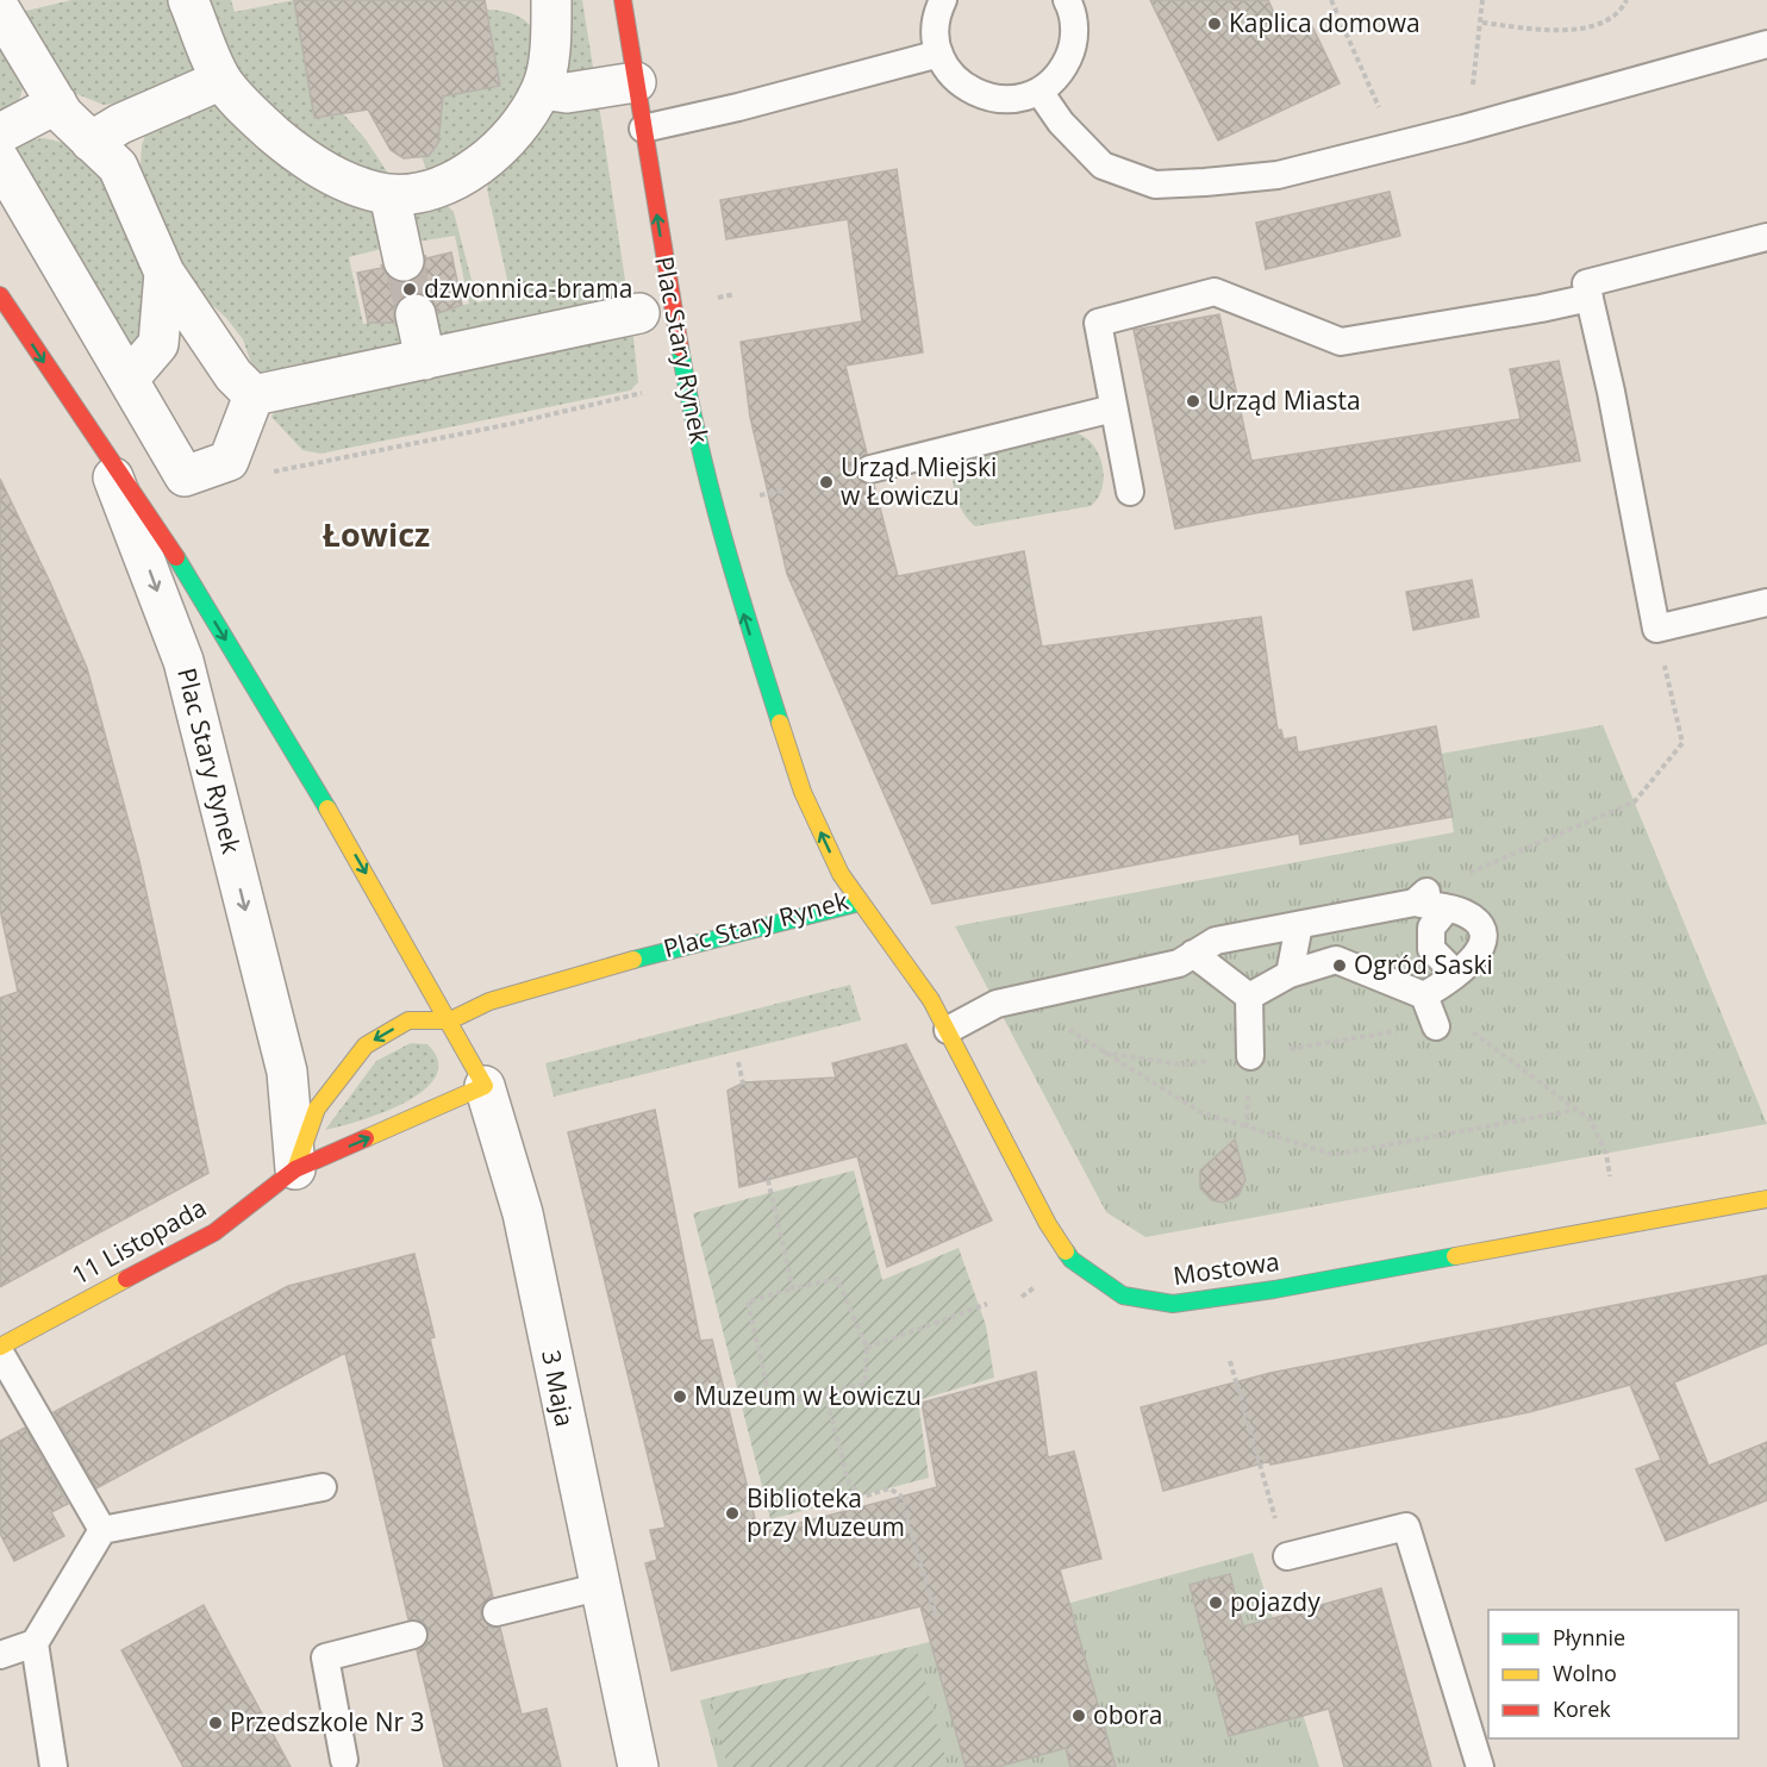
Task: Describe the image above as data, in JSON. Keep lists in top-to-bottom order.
{
  "streets": {
    "street": [
      "Plac Stary Rynek",
      "11 Listopada",
      "Mostowa",
      "3 Maja"
    ]
  },
  "crossings": [
    ["Plac Stary Rynek", "11 Listopada"],
    ["Plac Stary Rynek", "Mostowa"],
    ["Plac Stary Rynek", "3 Maja"],
    ["11 Listopada", "3 Maja"]
  ],
  "one_way": ["11 Listopada"],
  "districts": ["Łowicz"],
  "places": [
    "Kaplica domowa",
    "dzwonnica-brama",
    "Urząd Miasta",
    "Urząd Miejski w Łowiczu",
    "Ogród Saski",
    "Muzeum w Łowiczu",
    "Biblioteka przy Muzeum",
    "pojazdy",
    "obora",
    "Przedszkole Nr 3"
  ],
  "legend": ["Płynnie", "Wolno", "Korek"]
}
